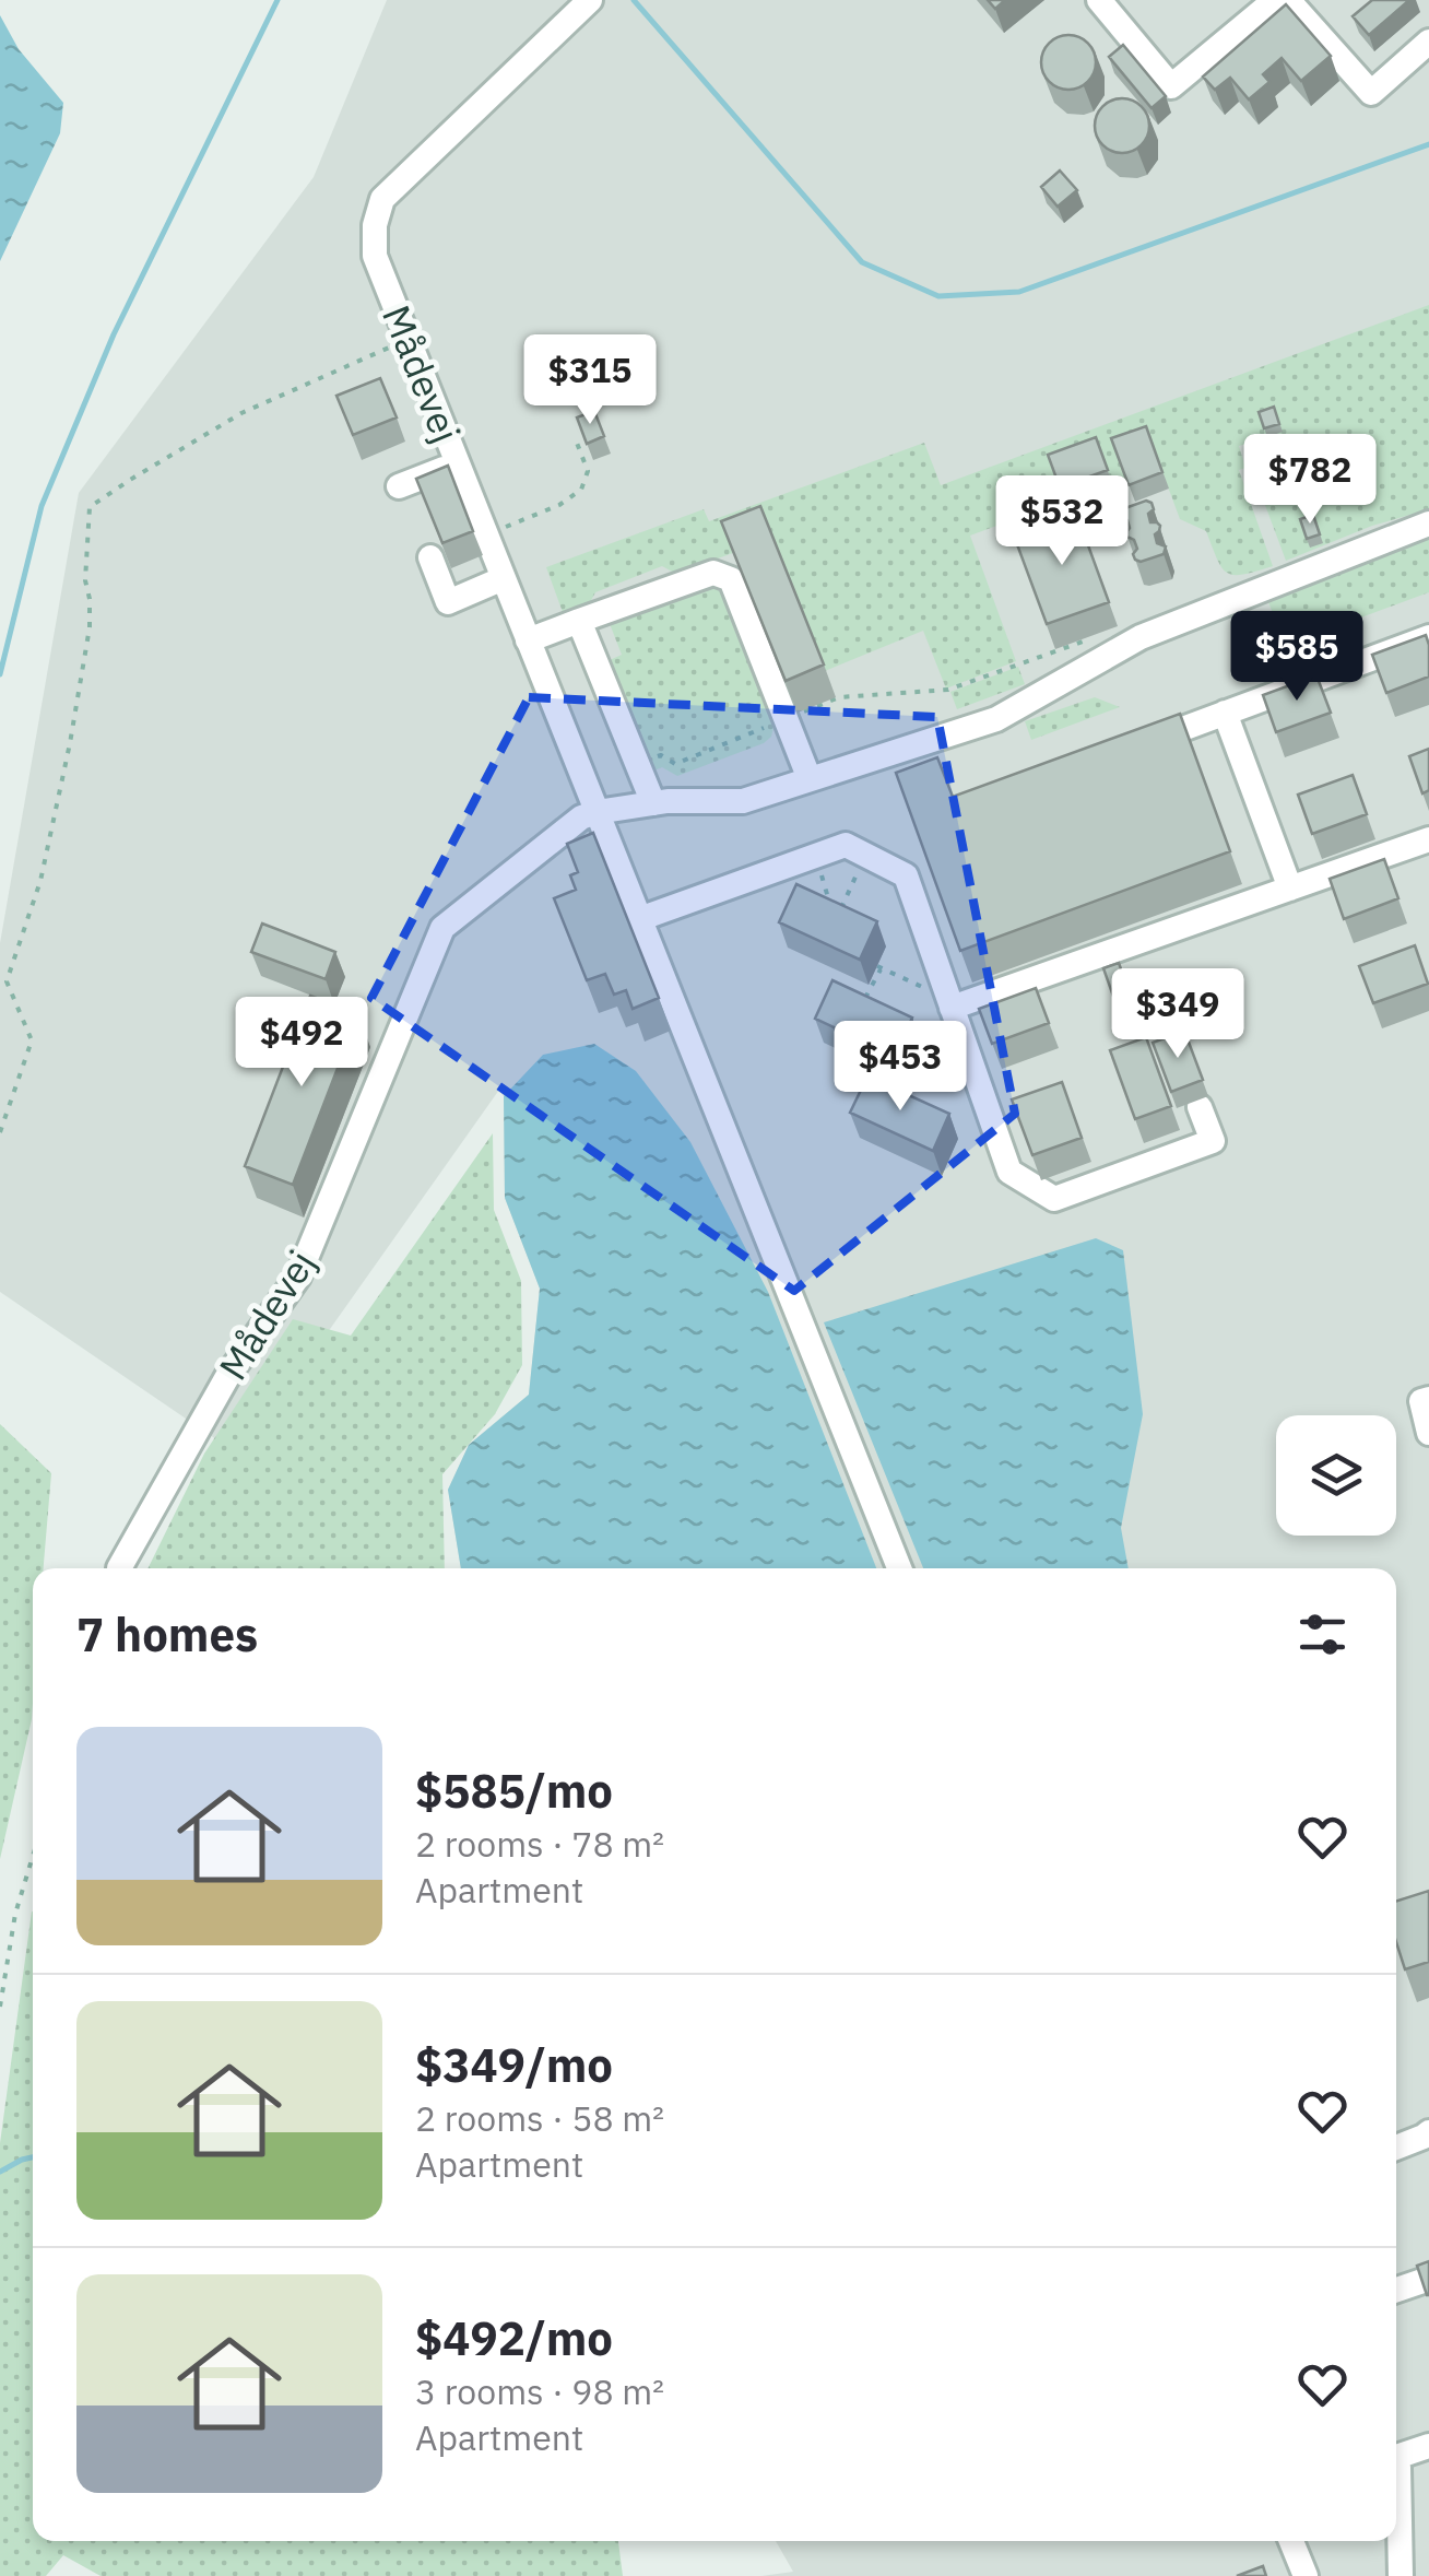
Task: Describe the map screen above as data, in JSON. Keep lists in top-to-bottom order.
{
  "streets": {
    "street": ["Mådevej"]
  },
  "page": {
    "price": [
      "$315",
      "$782",
      "$532",
      "$585",
      "$349",
      "$492",
      "$453"
    ],
    "heading": "7 homes",
    "list": [
      {
        "name": "$585/mo",
        "note": "2 rooms · 78 m² · Apartment"
      },
      {
        "name": "$349/mo",
        "note": "2 rooms · 58 m² · Apartment"
      },
      {
        "name": "$492/mo",
        "note": "3 rooms · 98 m² · Apartment"
      }
    ]
  }
}
